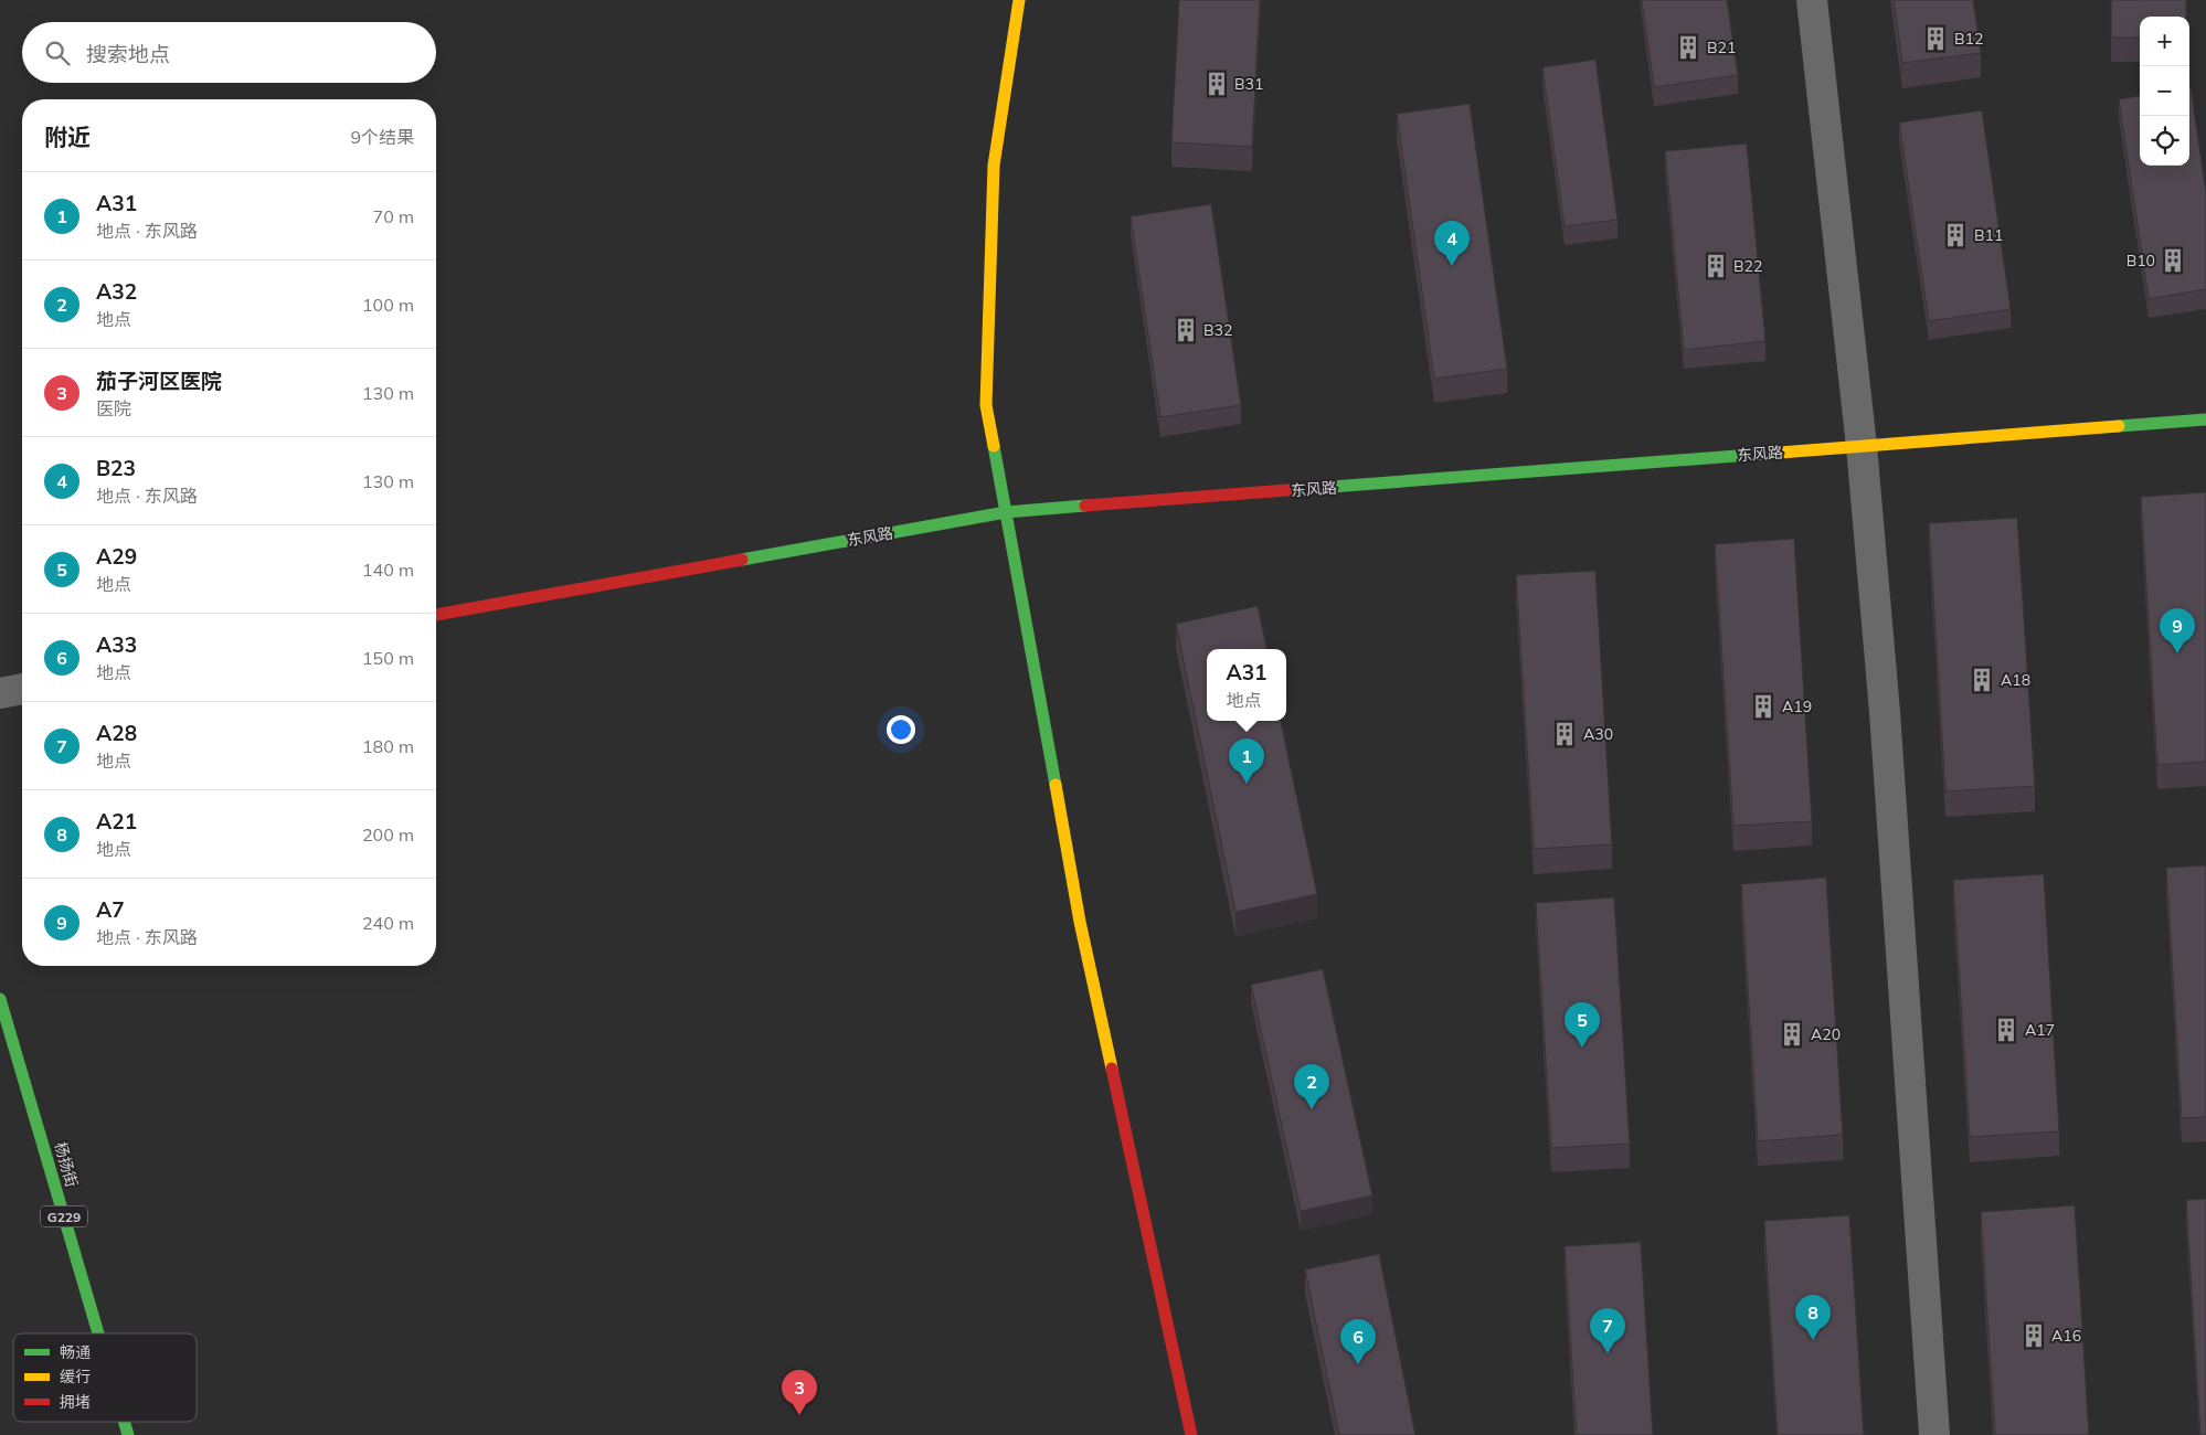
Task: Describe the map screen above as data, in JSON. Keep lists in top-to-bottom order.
{
  "streets": {
    "main road": ["东风路", "杨扬街", "G229"]
  },
  "places": {
    "building": [
      "B12",
      "B21",
      "B31",
      "B11",
      "B10",
      "B22",
      "B32",
      "A18",
      "A19",
      "A30",
      "A17",
      "A20",
      "A16"
    ]
  },
  "legend": ["畅通", "缓行", "拥堵"],
  "page": {
    "map_buttons": ["+", "−"],
    "search": "搜索地点",
    "heading": ["附近", "9个结果"],
    "list": [
      {
        "mark": "1",
        "name": "A31",
        "note": "地点 · 东风路",
        "value": "70 m"
      },
      {
        "mark": "2",
        "name": "A32",
        "note": "地点",
        "value": "100 m"
      },
      {
        "mark": "3",
        "name": "茄子河区医院",
        "note": "医院",
        "value": "130 m"
      },
      {
        "mark": "4",
        "name": "B23",
        "note": "地点 · 东风路",
        "value": "130 m"
      },
      {
        "mark": "5",
        "name": "A29",
        "note": "地点",
        "value": "140 m"
      },
      {
        "mark": "6",
        "name": "A33",
        "note": "地点",
        "value": "150 m"
      },
      {
        "mark": "7",
        "name": "A28",
        "note": "地点",
        "value": "180 m"
      },
      {
        "mark": "8",
        "name": "A21",
        "note": "地点",
        "value": "200 m"
      },
      {
        "mark": "9",
        "name": "A7",
        "note": "地点 · 东风路",
        "value": "240 m"
      }
    ],
    "pins": [
      "4",
      "9",
      "1",
      "5",
      "2",
      "8",
      "7",
      "6",
      "3"
    ],
    "popup": ["A31", "地点"]
  }
}
